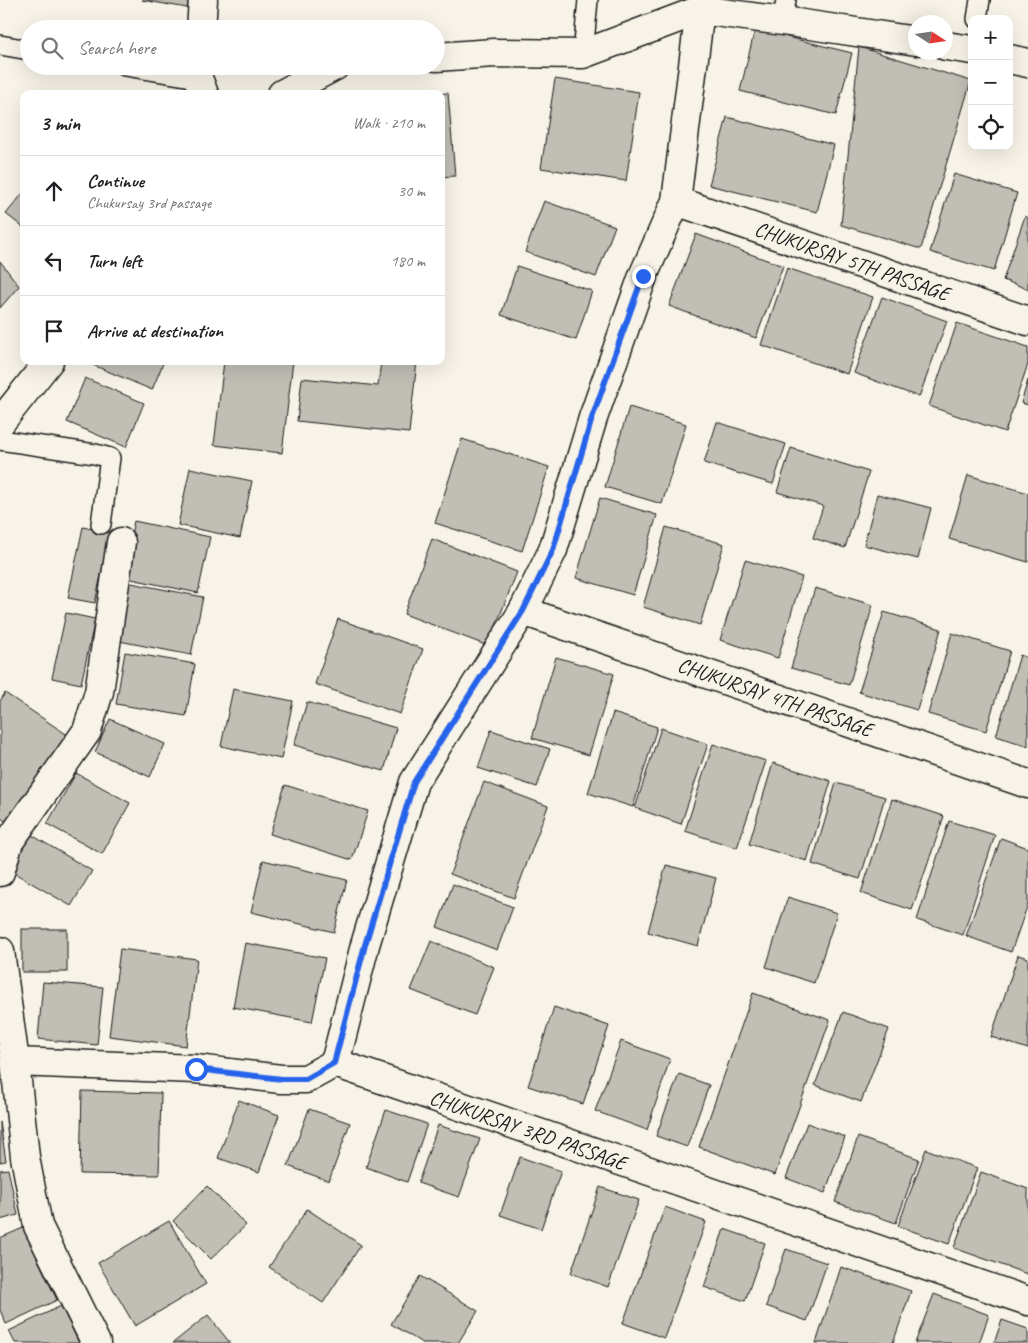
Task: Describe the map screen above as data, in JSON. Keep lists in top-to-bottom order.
{
  "streets": {
    "street": ["CHUKURSAY 5TH PASSAGE", "CHUKURSAY 4TH PASSAGE", "CHUKURSAY 3RD PASSAGE"]
  },
  "north": "right",
  "page": {
    "map_buttons": ["+", "−"],
    "search": "Search here",
    "heading": ["3 min", "Walk · 210 m"],
    "list": [
      ["Continue", "Chukursay 3rd passage", "30 m"],
      ["Turn left", "180 m"],
      "Arrive at destination"
    ]
  }
}
